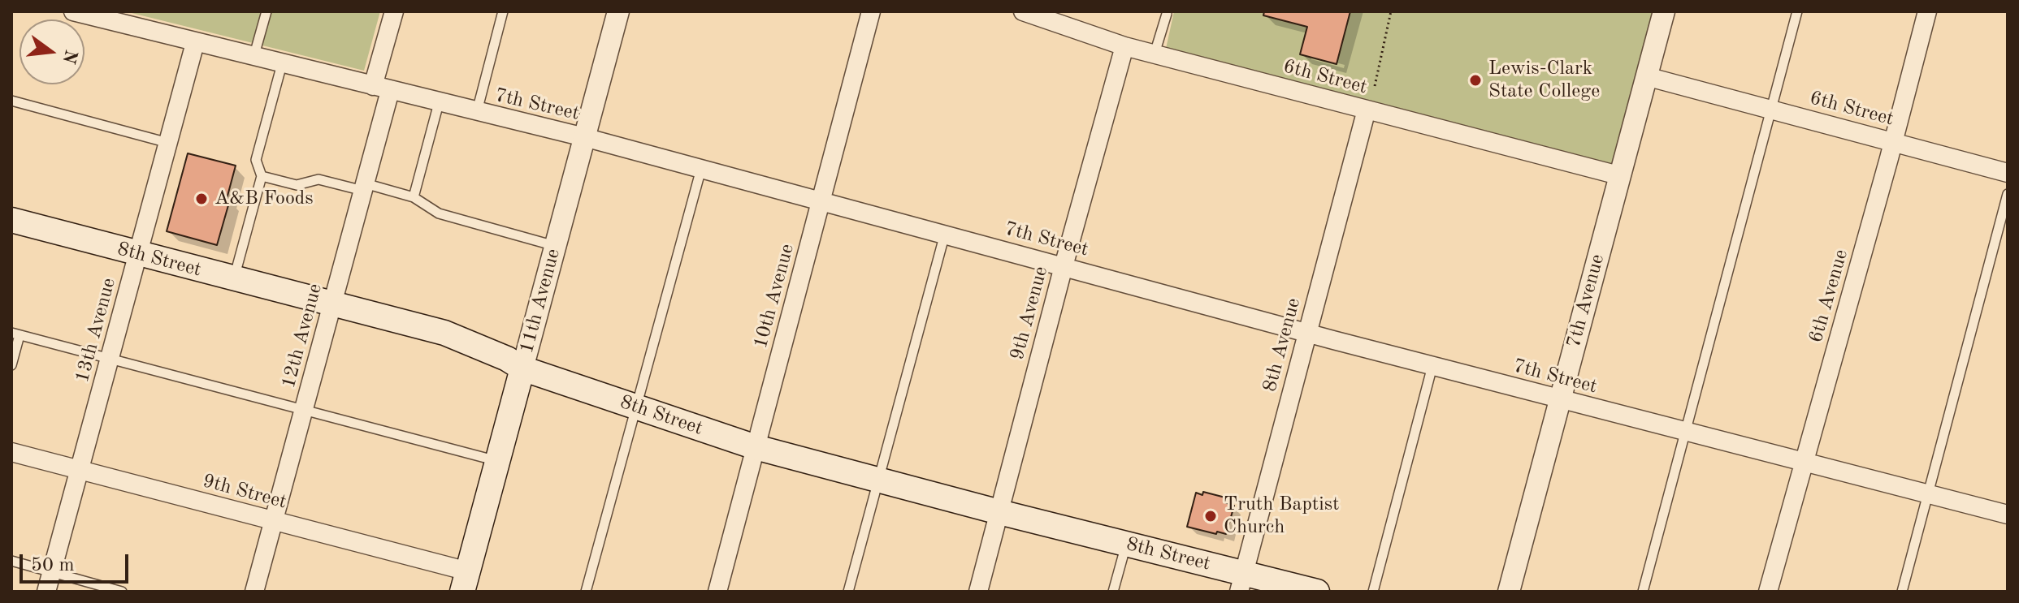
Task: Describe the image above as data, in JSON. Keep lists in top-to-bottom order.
{
  "streets": {
    "main road": ["8th Street", "11th Avenue"],
    "street": [
      "6th Street",
      "7th Street",
      "10th Avenue",
      "6th Avenue",
      "7th Avenue",
      "9th Avenue",
      "13th Avenue",
      "12th Avenue",
      "8th Avenue",
      "9th Street"
    ]
  },
  "crossings": [
    ["6th Street", "6th Avenue"],
    ["6th Street", "7th Avenue"],
    ["6th Street", "9th Avenue"],
    ["6th Street", "8th Avenue"],
    ["7th Street", "10th Avenue"],
    ["7th Street", "6th Avenue"],
    ["7th Street", "11th Avenue"],
    ["7th Street", "7th Avenue"],
    ["7th Street", "9th Avenue"],
    ["7th Street", "13th Avenue"],
    ["7th Street", "12th Avenue"],
    ["7th Street", "8th Avenue"],
    ["8th Street", "10th Avenue"],
    ["8th Street", "11th Avenue"],
    ["8th Street", "9th Avenue"],
    ["8th Street", "13th Avenue"],
    ["8th Street", "12th Avenue"],
    ["8th Street", "8th Avenue"],
    ["11th Avenue", "9th Street"],
    ["13th Avenue", "9th Street"],
    ["12th Avenue", "9th Street"]
  ],
  "places": ["Lewis-Clark State College", "A&B Foods", "Truth Baptist Church"],
  "scale_bar": "50 m",
  "north": "right"
}
